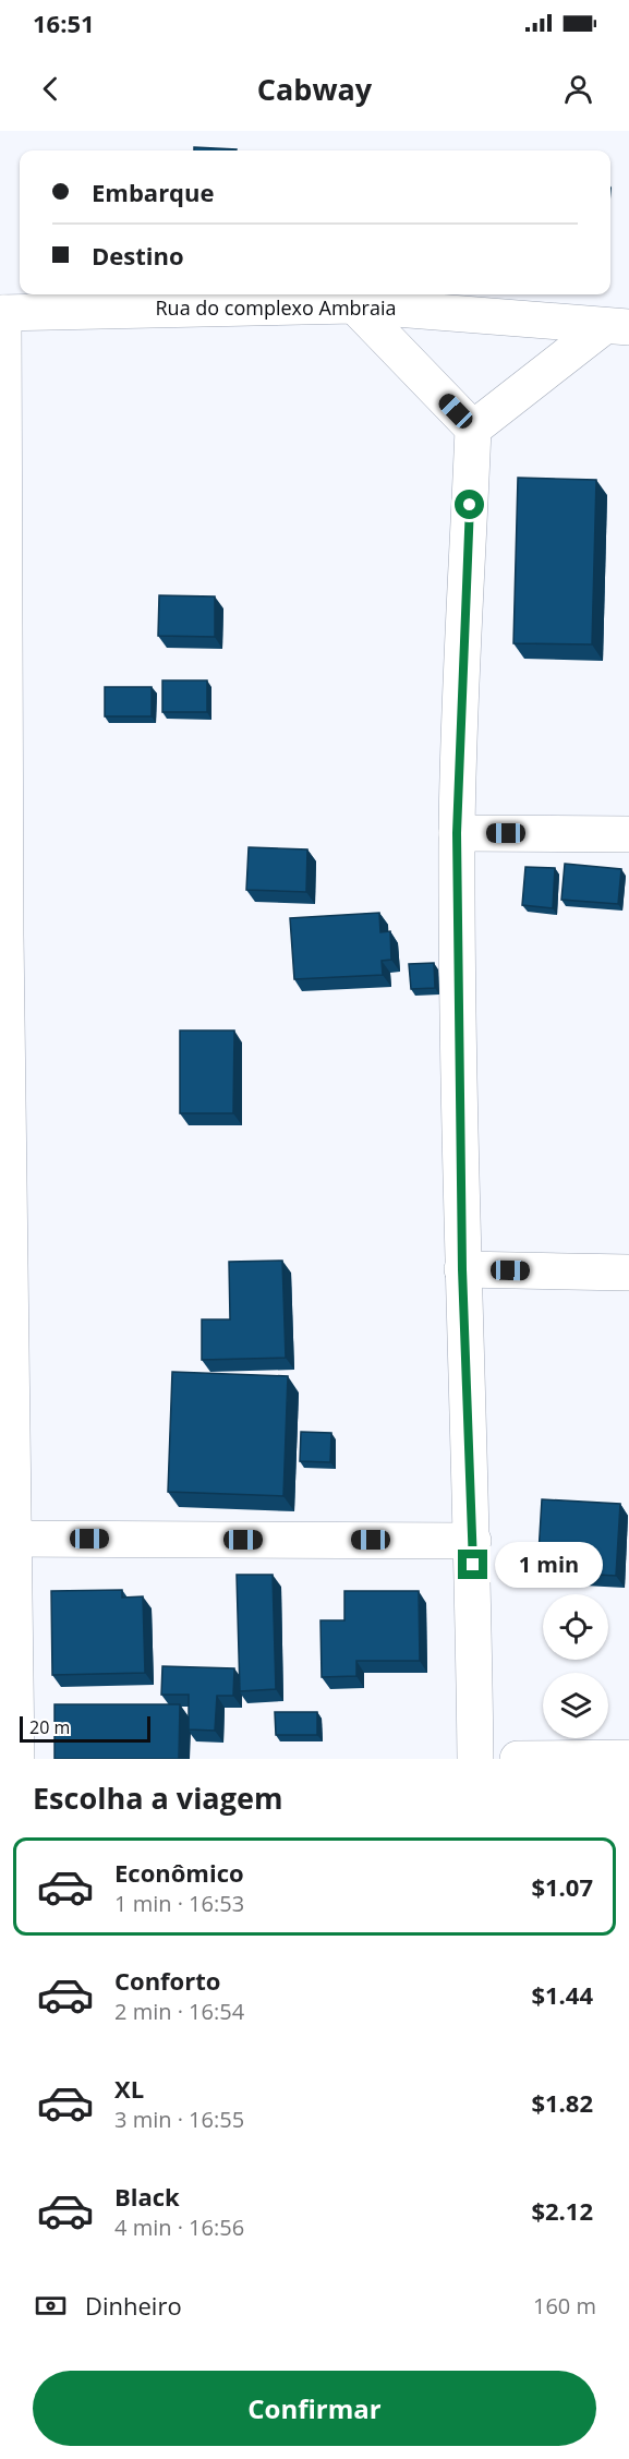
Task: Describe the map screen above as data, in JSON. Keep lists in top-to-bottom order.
{
  "streets": {
    "street": ["Rua do complexo Ambraia"]
  },
  "scale_bar": "20 m",
  "page": {
    "status": "16:51",
    "header": "Cabway",
    "banner": ["Embarque", "Destino"],
    "bubble": "1 min",
    "scale": "20 m",
    "heading": "Escolha a viagem",
    "list": [
      {
        "name": "Econômico",
        "note": "1 min · 16:53",
        "value": "$1.07"
      },
      {
        "name": "Conforto",
        "note": "2 min · 16:54",
        "value": "$1.44"
      },
      {
        "name": "XL",
        "note": "3 min · 16:55",
        "value": "$1.82"
      },
      {
        "name": "Black",
        "note": "4 min · 16:56",
        "value": "$2.12"
      }
    ],
    "pay": ["Dinheiro", "160 m"],
    "buttons": "Confirmar"
  }
}
